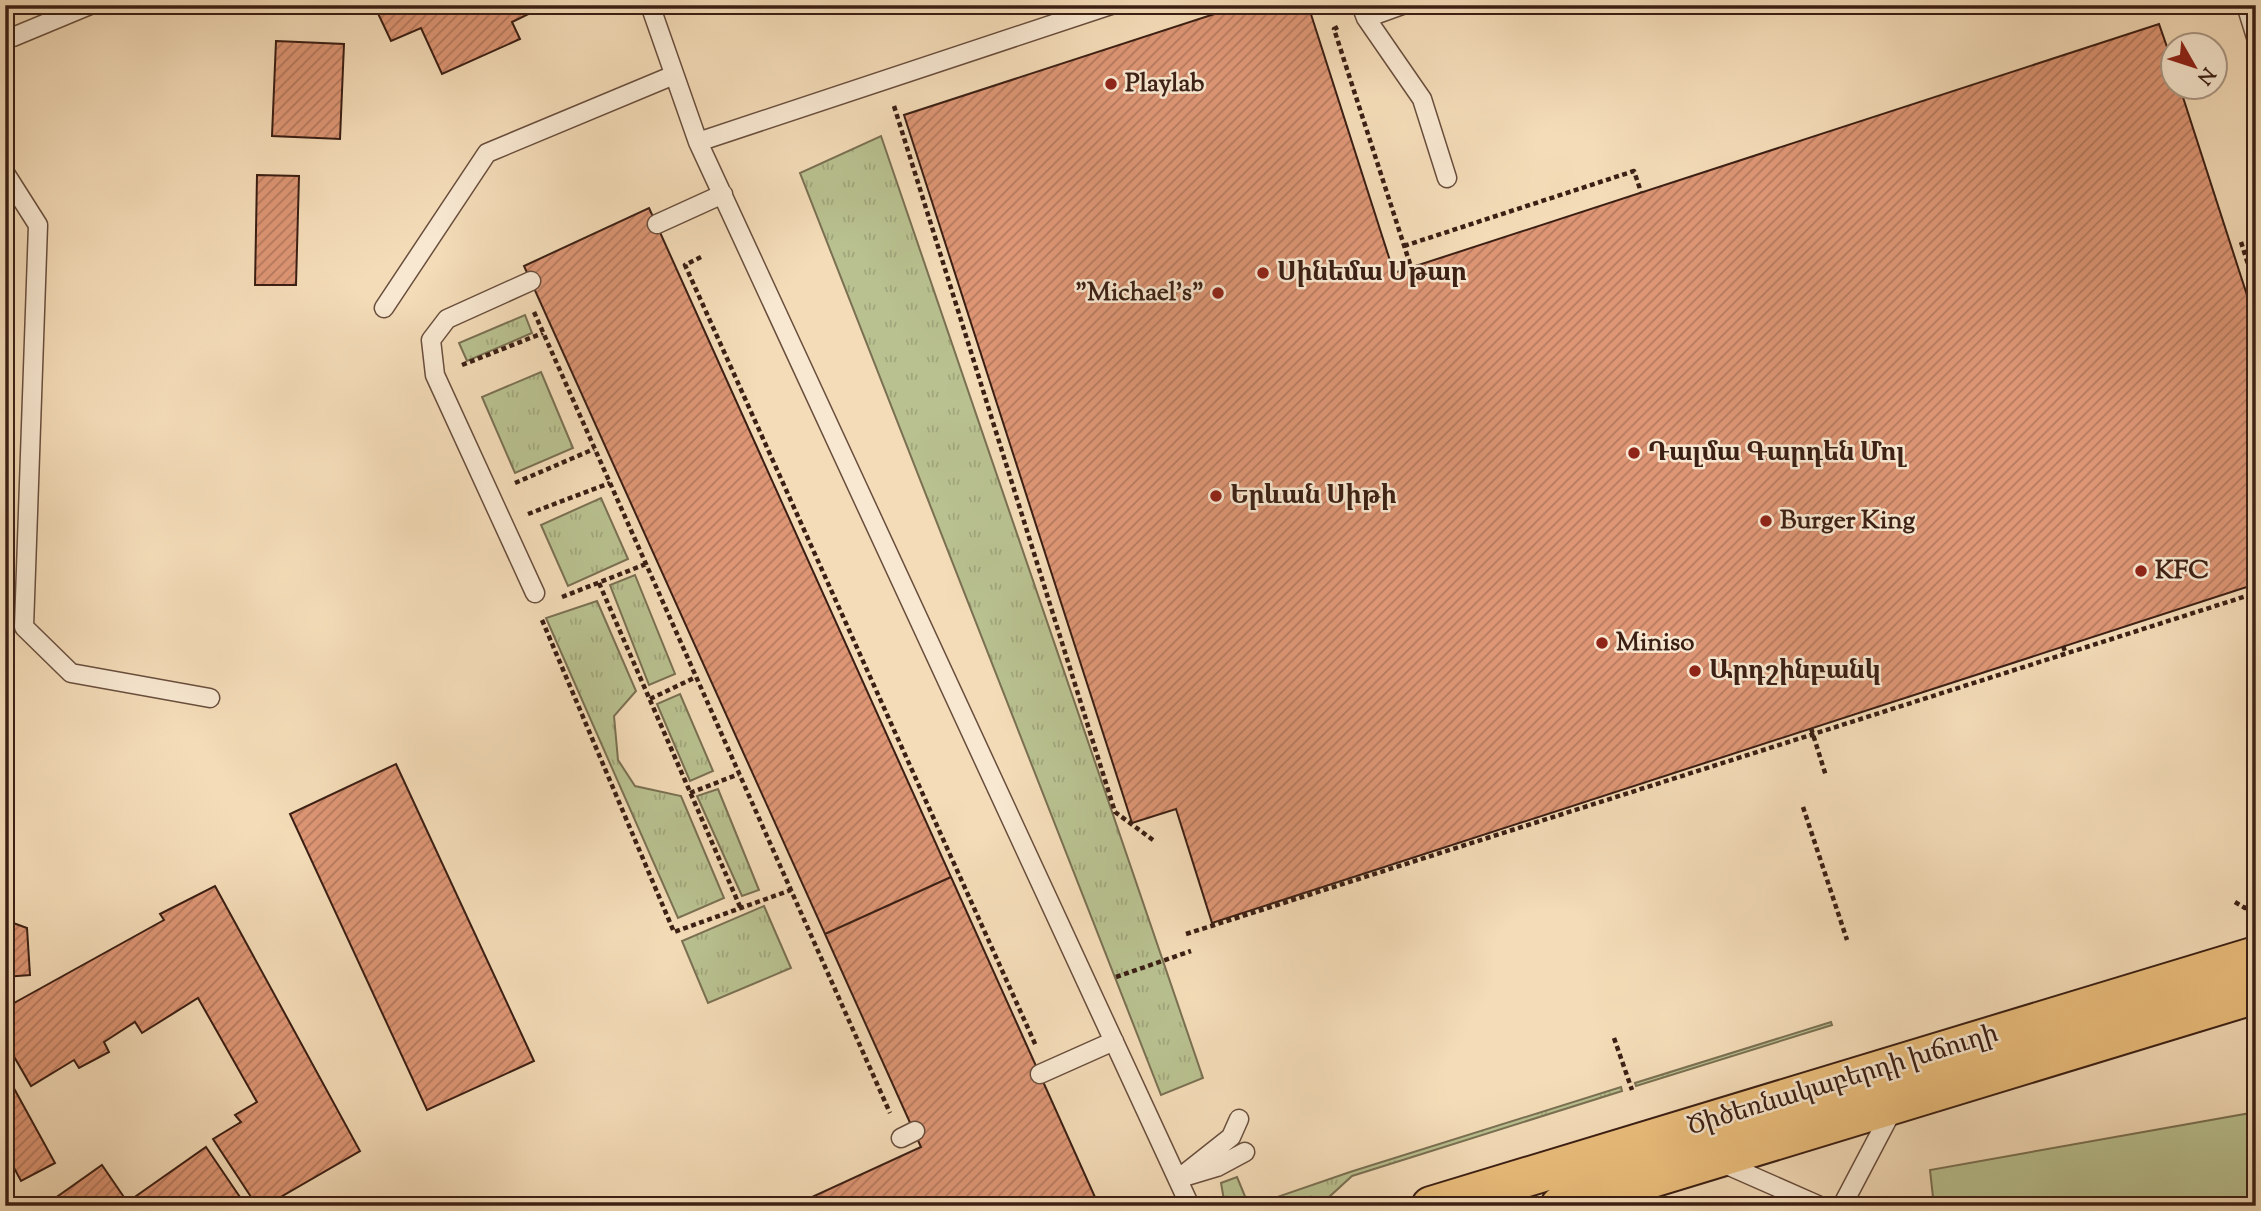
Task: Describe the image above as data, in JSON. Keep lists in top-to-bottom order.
{
  "streets": {
    "main road": ["Ծիծեռնակաբերդի խճուղի"]
  },
  "places": [
    "Playlab",
    "Սինեմա Սթար",
    "\"Michael's\"",
    "Դալմա Գարդեն Մոլ",
    "Երևան Սիթի",
    "Burger King",
    "KFC",
    "Miniso",
    "Արդշինբանկ"
  ],
  "north": "bottom right"
}
